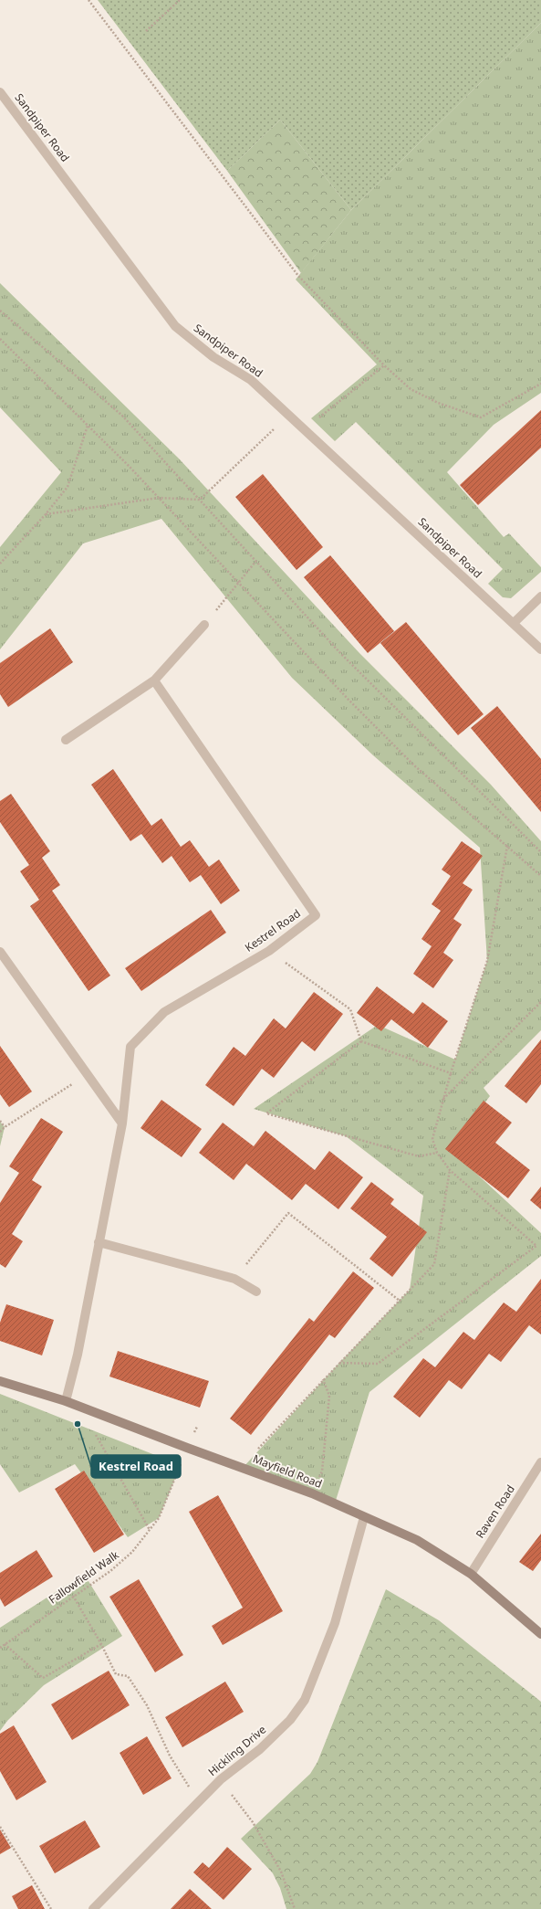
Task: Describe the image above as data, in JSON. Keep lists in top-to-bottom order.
{
  "streets": {
    "street": [
      "Sandpiper Road",
      "Kestrel Road",
      "Mayfield Road",
      "Raven Road",
      "Hickling Drive"
    ],
    "path": ["Fallowfield Walk"]
  },
  "crossings": [
    ["Kestrel Road", "Mayfield Road"],
    ["Mayfield Road", "Raven Road"],
    ["Mayfield Road", "Fallowfield Walk"],
    ["Mayfield Road", "Hickling Drive"]
  ],
  "places": ["Kestrel Road"]
}
